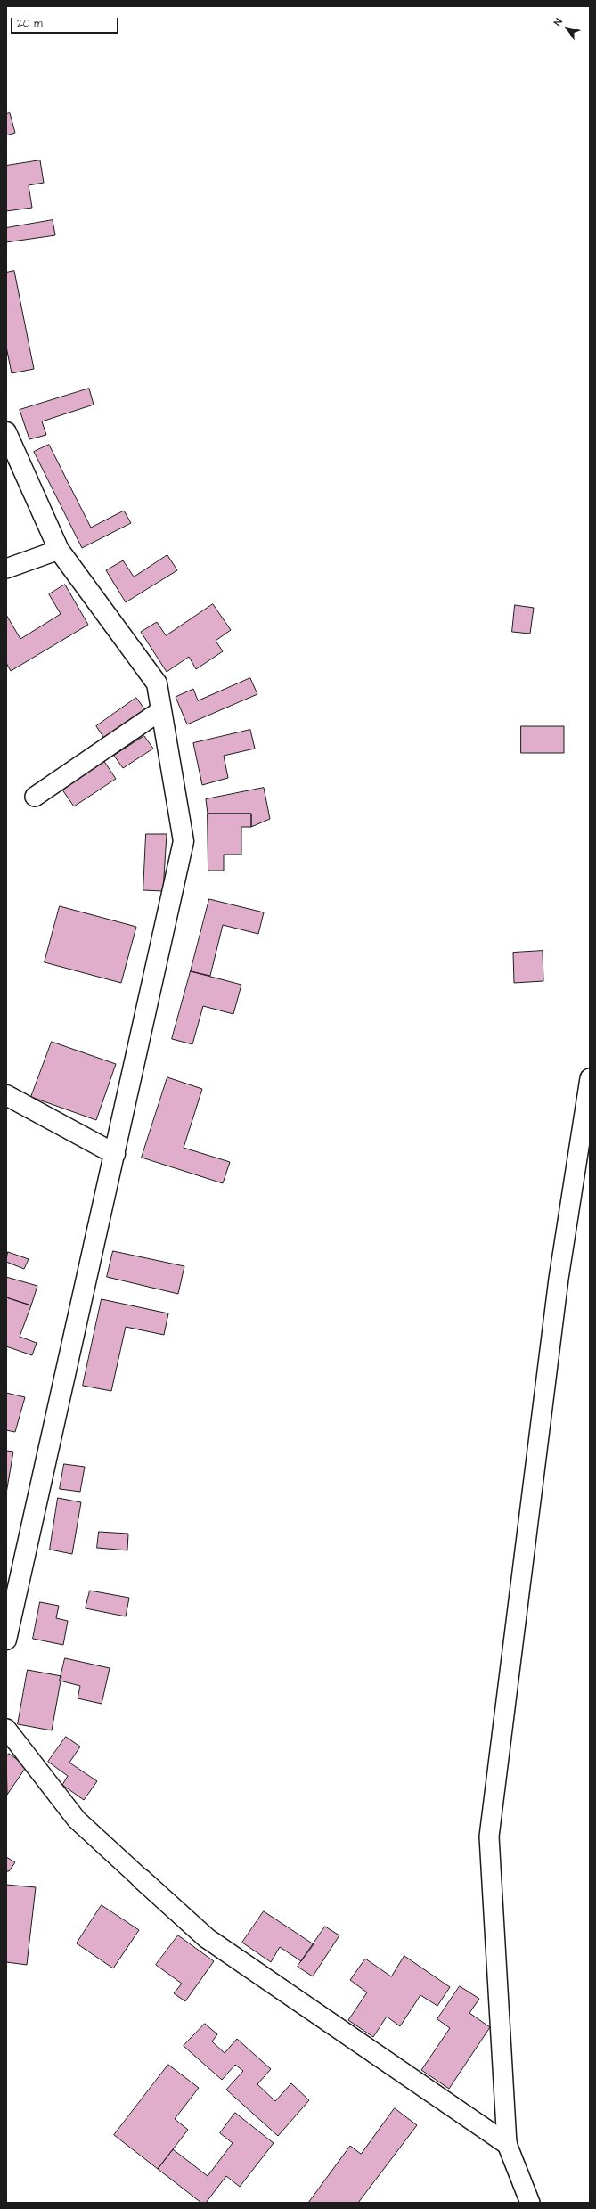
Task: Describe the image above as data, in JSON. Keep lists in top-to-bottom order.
{
  "scale_bar": "20 m",
  "north": "top left"
}
